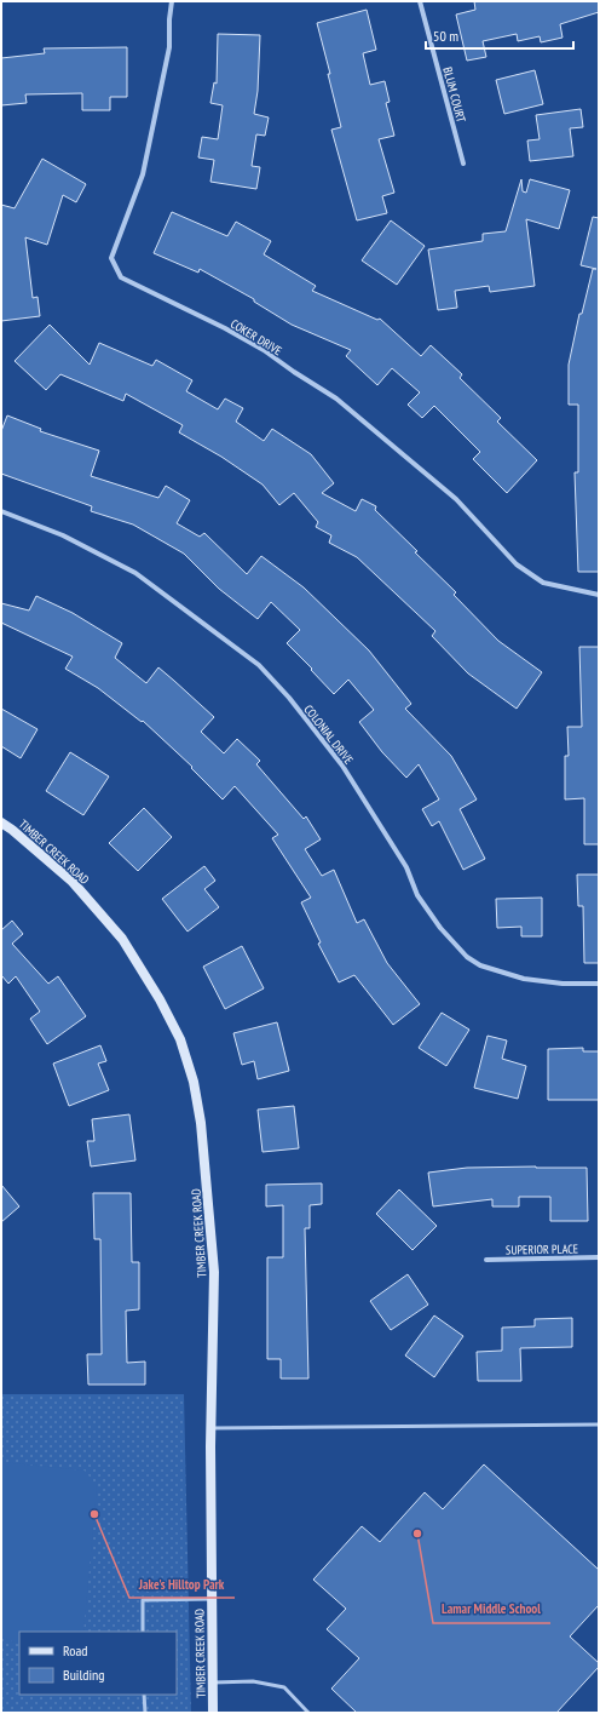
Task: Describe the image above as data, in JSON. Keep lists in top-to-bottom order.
{
  "streets": {
    "street": [
      "BLUM COURT",
      "COKER DRIVE",
      "COLONIAL DRIVE",
      "TIMBER CREEK ROAD",
      "SUPERIOR PLACE"
    ]
  },
  "places": ["Jake's Hilltop Park", "Lamar Middle School"],
  "legend": ["Road", "Building"],
  "scale_bar": "50 m"
}
